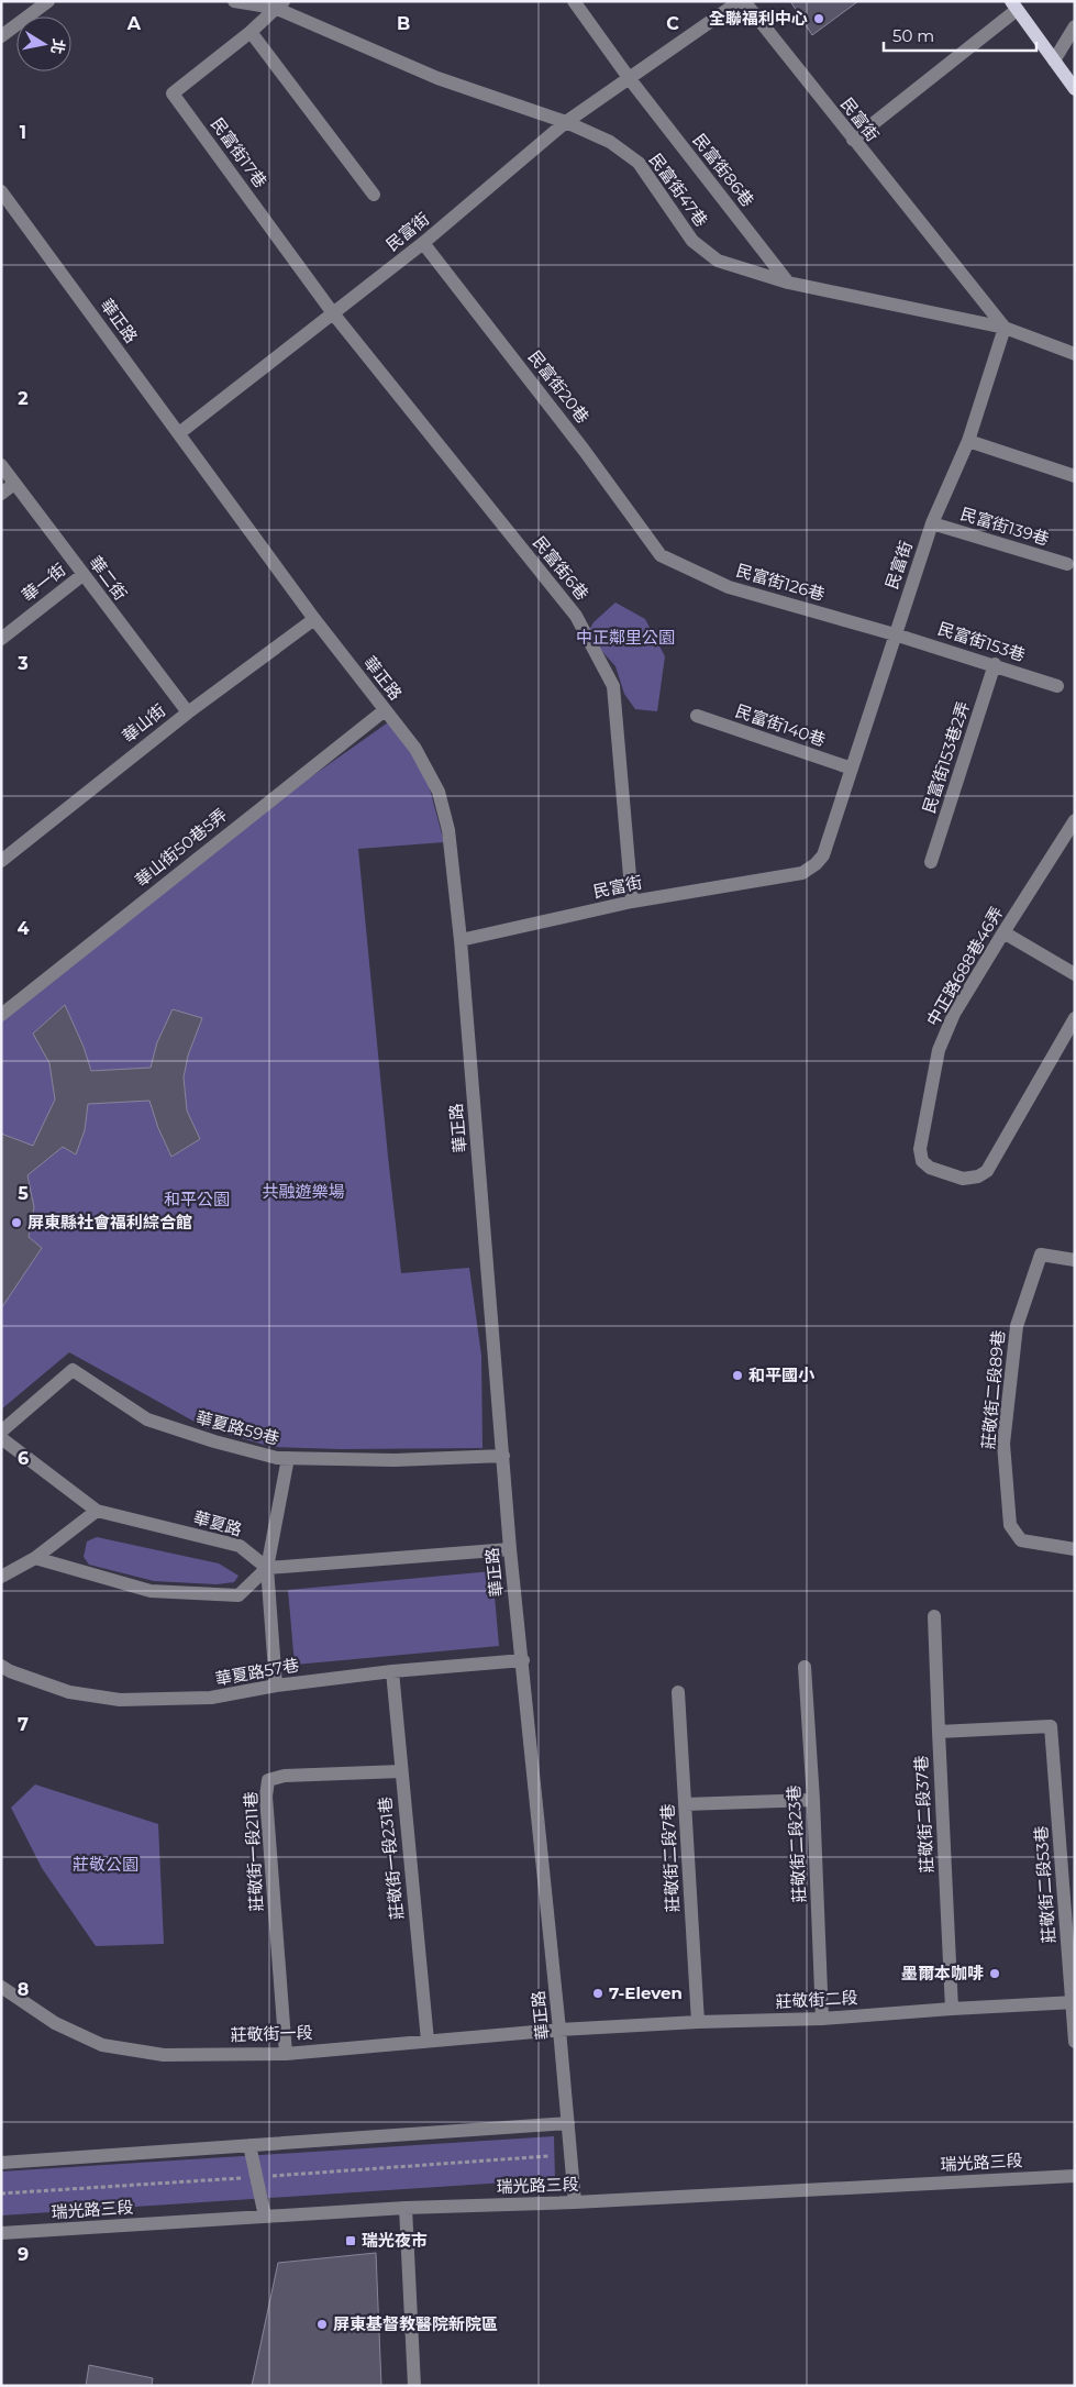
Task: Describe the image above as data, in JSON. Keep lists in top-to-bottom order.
{
  "streets": {
    "street": [
      "民富街",
      "民富街17巷",
      "民富街86巷",
      "民富街47巷",
      "華正路",
      "民富街20巷",
      "民富街139巷",
      "民富街6巷",
      "華二街",
      "華一街",
      "民富街126巷",
      "民富街153巷",
      "華山街",
      "民富街140巷",
      "民富街153巷2弄",
      "華山街50巷5弄",
      "中正路688巷46弄",
      "莊敬街二段89巷",
      "華夏路59巷",
      "華夏路",
      "華夏路57巷",
      "莊敬街二段37巷",
      "莊敬街二段23巷",
      "莊敬街一段211巷",
      "莊敬街一段231巷",
      "莊敬街二段7巷",
      "莊敬街二段53巷",
      "莊敬街二段",
      "莊敬街一段",
      "瑞光路三段"
    ]
  },
  "crossings": [
    ["民富街", "民富街17巷"],
    ["民富街", "民富街86巷"],
    ["民富街", "民富街47巷"],
    ["民富街", "華正路"],
    ["民富街", "民富街20巷"],
    ["民富街", "民富街139巷"],
    ["民富街", "民富街6巷"],
    ["民富街", "民富街126巷"],
    ["民富街", "民富街153巷"],
    ["民富街", "民富街140巷"],
    ["民富街17巷", "民富街47巷"],
    ["民富街17巷", "民富街6巷"],
    ["民富街86巷", "民富街47巷"],
    ["華正路", "華山街"],
    ["華正路", "華山街50巷5弄"],
    ["華正路", "華夏路59巷"],
    ["華正路", "華夏路57巷"],
    ["華正路", "莊敬街二段"],
    ["華正路", "莊敬街一段"],
    ["華正路", "瑞光路三段"],
    ["民富街20巷", "民富街126巷"],
    ["華二街", "華一街"],
    ["華二街", "華山街"],
    ["民富街126巷", "民富街153巷"],
    ["民富街153巷", "民富街153巷2弄"],
    ["華夏路57巷", "莊敬街一段231巷"],
    ["莊敬街二段37巷", "莊敬街二段53巷"],
    ["莊敬街二段37巷", "莊敬街二段"],
    ["莊敬街二段23巷", "莊敬街二段"],
    ["莊敬街一段211巷", "莊敬街一段231巷"],
    ["莊敬街一段211巷", "莊敬街一段"],
    ["莊敬街一段231巷", "莊敬街一段"],
    ["莊敬街二段7巷", "莊敬街二段"],
    ["莊敬街二段53巷", "莊敬街二段"],
    ["莊敬街二段", "莊敬街一段"]
  ],
  "parks": [
    "中正鄰里公園",
    "共融遊樂場",
    "和平公園",
    "莊敬公園"
  ],
  "places": {
    "other": [
      "全聯福利中心",
      "屏東縣社會福利綜合館",
      "和平國小",
      "墨爾本咖啡",
      "7-Eleven",
      "屏東基督教醫院新院區"
    ],
    "transit": ["瑞光夜市"]
  },
  "scale_bar": "50 m",
  "north": "right",
  "grid": {
    "columns": ["A", "B", "C"],
    "rows": [
      "1",
      "2",
      "3",
      "4",
      "5",
      "6",
      "7",
      "8",
      "9"
    ]
  }
}
